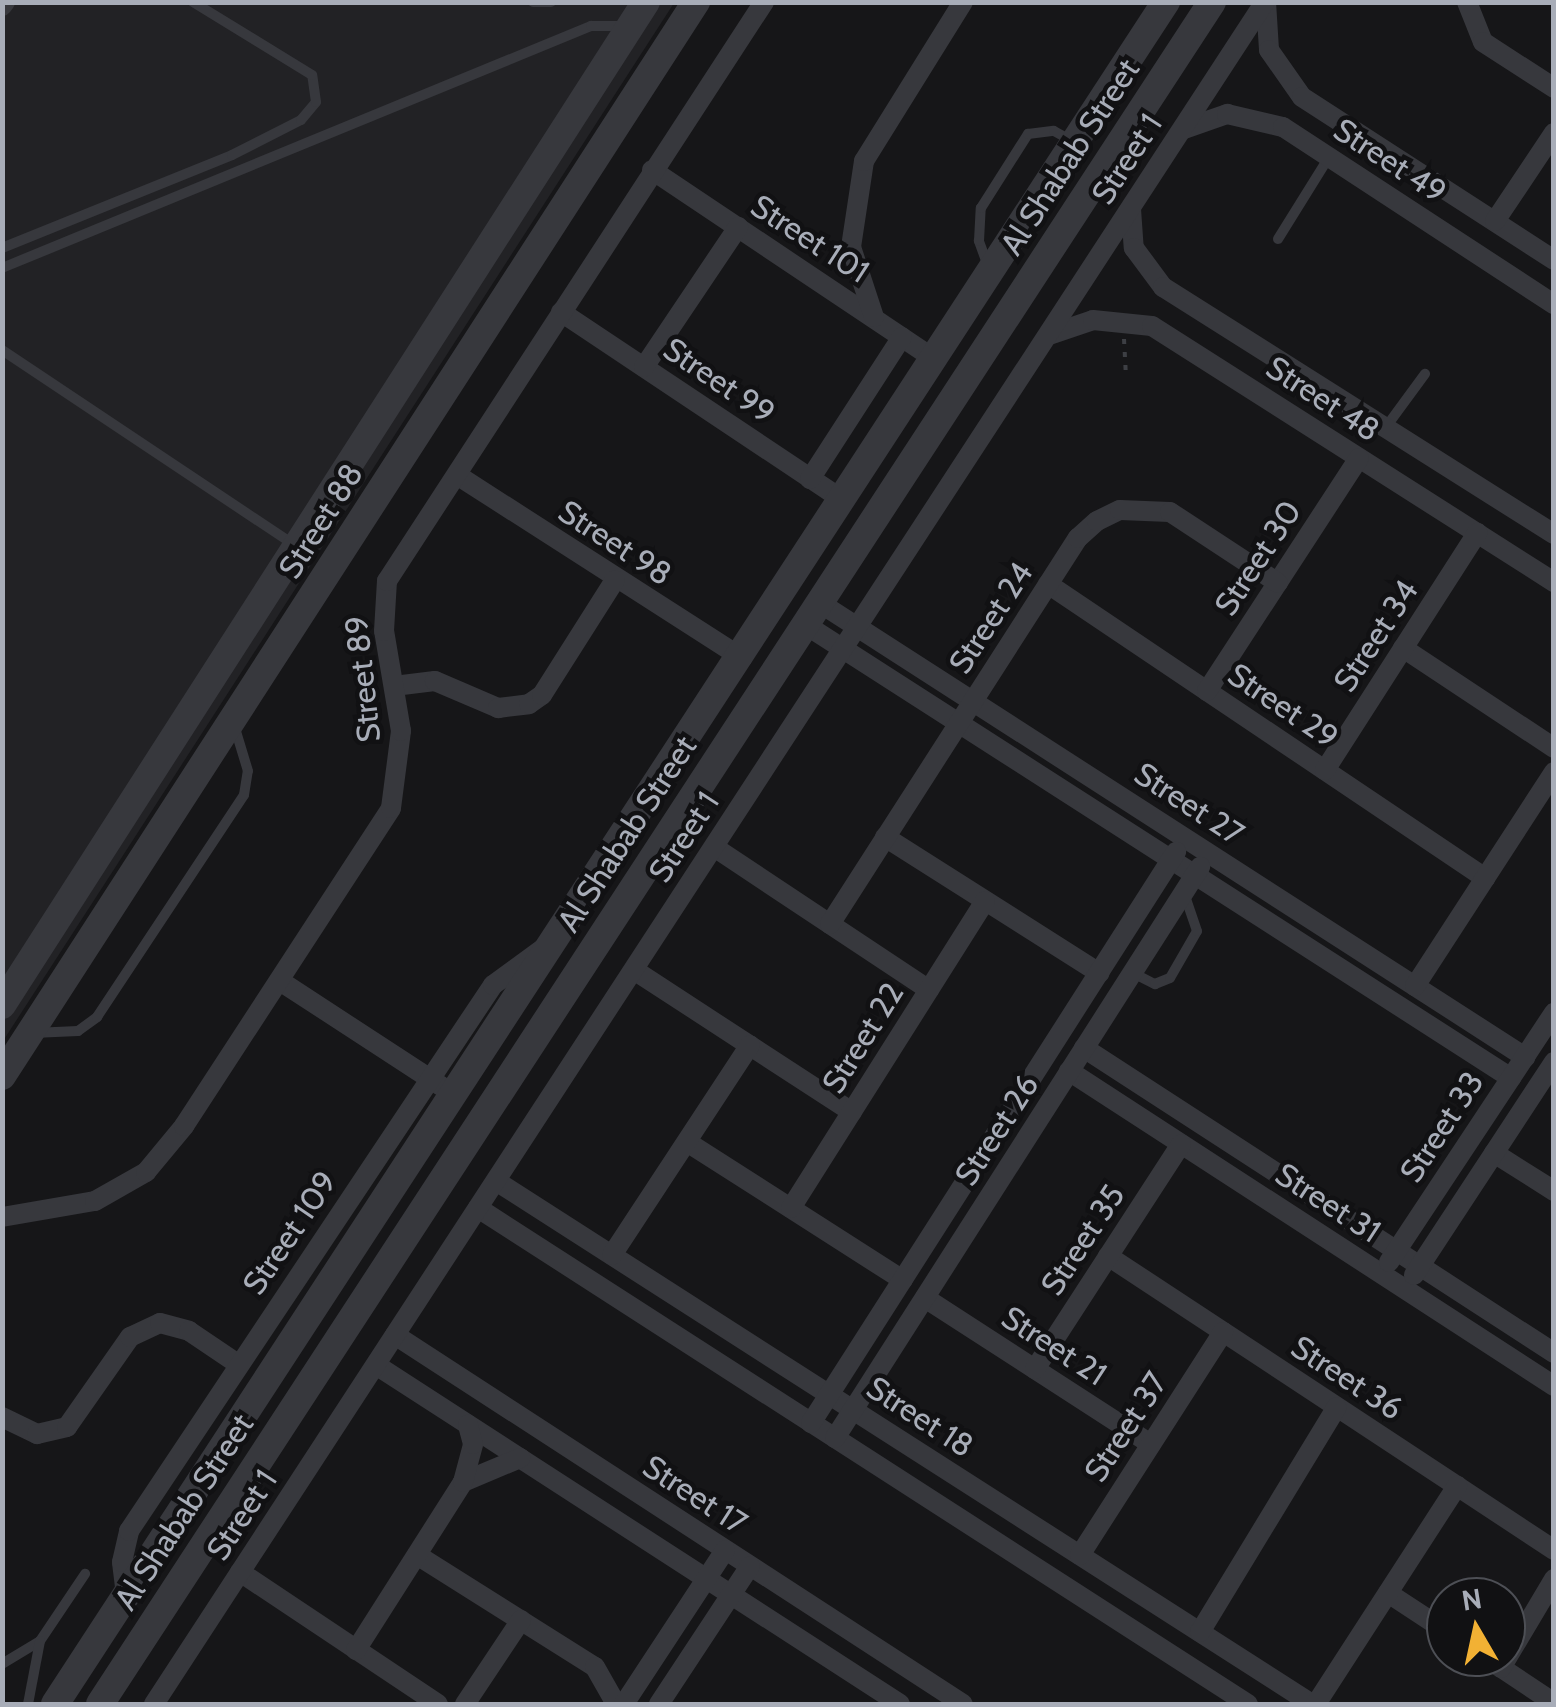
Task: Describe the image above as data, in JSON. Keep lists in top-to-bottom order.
{
  "streets": {
    "street": [
      "Al Shabab Street",
      "Street 1",
      "Street 49",
      "Street 101",
      "Street 99",
      "Street 48",
      "Street 88",
      "Street 98",
      "Street 30",
      "Street 24",
      "Street 34",
      "Street 89",
      "Street 29",
      "Street 27",
      "Street 22",
      "Street 33",
      "Street 26",
      "Street 31",
      "Street 109",
      "Street 35",
      "Street 21",
      "Street 36",
      "Street 18",
      "Street 37",
      "Street 17"
    ]
  },
  "crossings": [
    ["Al Shabab Street", "Street 101"],
    ["Al Shabab Street", "Street 99"],
    ["Al Shabab Street", "Street 98"],
    ["Al Shabab Street", "Street 27"],
    ["Al Shabab Street", "Street 109"],
    ["Street 1", "Street 49"],
    ["Street 1", "Street 48"],
    ["Street 1", "Street 27"],
    ["Street 1", "Street 18"],
    ["Street 1", "Street 17"],
    ["Street 101", "Street 89"],
    ["Street 99", "Street 89"],
    ["Street 48", "Street 30"],
    ["Street 48", "Street 34"],
    ["Street 98", "Street 89"],
    ["Street 30", "Street 24"],
    ["Street 30", "Street 29"],
    ["Street 24", "Street 29"],
    ["Street 24", "Street 27"],
    ["Street 34", "Street 29"],
    ["Street 27", "Street 33"],
    ["Street 27", "Street 26"],
    ["Street 33", "Street 31"],
    ["Street 26", "Street 31"],
    ["Street 26", "Street 21"],
    ["Street 26", "Street 18"],
    ["Street 31", "Street 35"],
    ["Street 35", "Street 21"],
    ["Street 35", "Street 36"],
    ["Street 21", "Street 37"],
    ["Street 36", "Street 37"],
    ["Street 18", "Street 37"]
  ],
  "north": "top"
}
